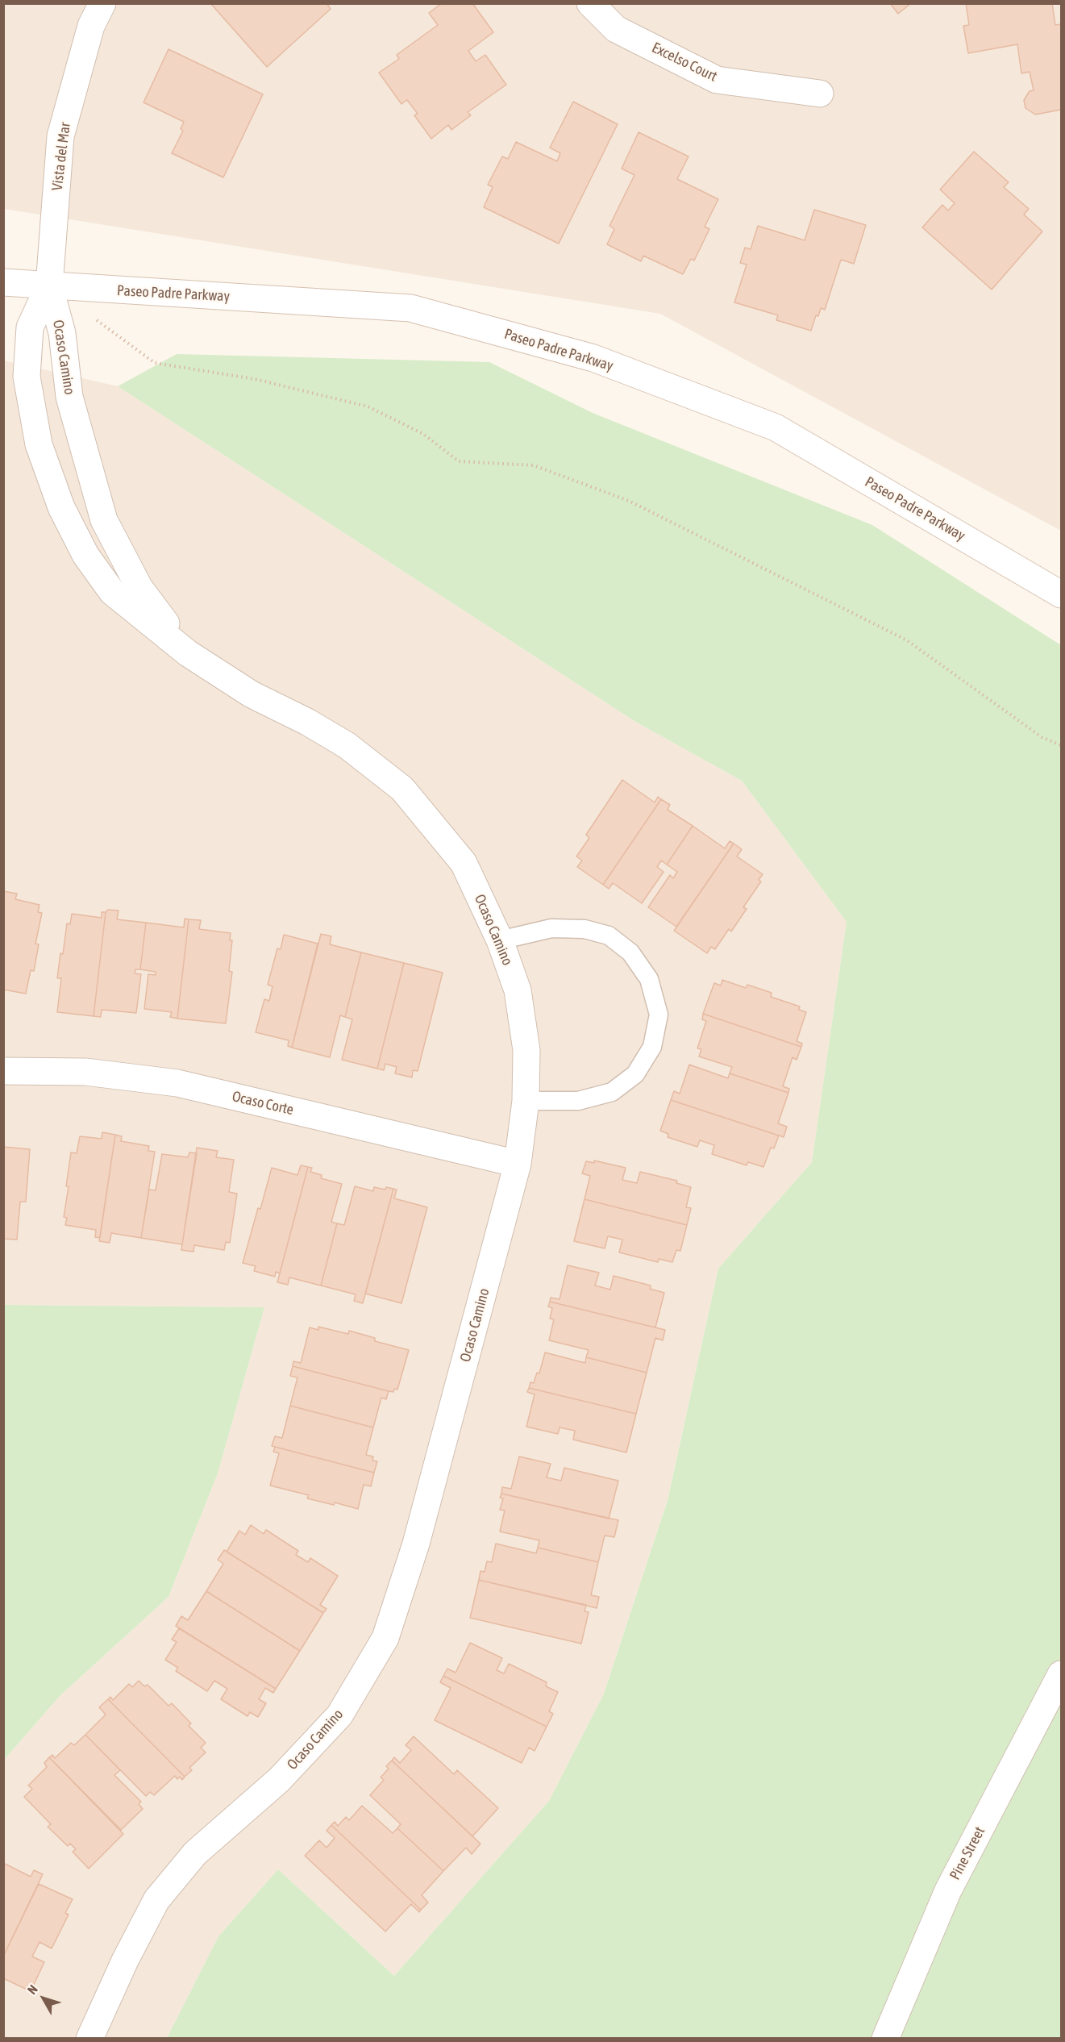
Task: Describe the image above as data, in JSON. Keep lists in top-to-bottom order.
{
  "streets": {
    "street": [
      "Excelso Court",
      "Vista del Mar",
      "Paseo Padre Parkway",
      "Ocaso Camino",
      "Ocaso Corte",
      "Pine Street"
    ]
  },
  "crossings": [
    ["Vista del Mar", "Paseo Padre Parkway"],
    ["Vista del Mar", "Ocaso Camino"],
    ["Paseo Padre Parkway", "Ocaso Camino"],
    ["Ocaso Camino", "Ocaso Corte"]
  ],
  "north": "top left"
}
